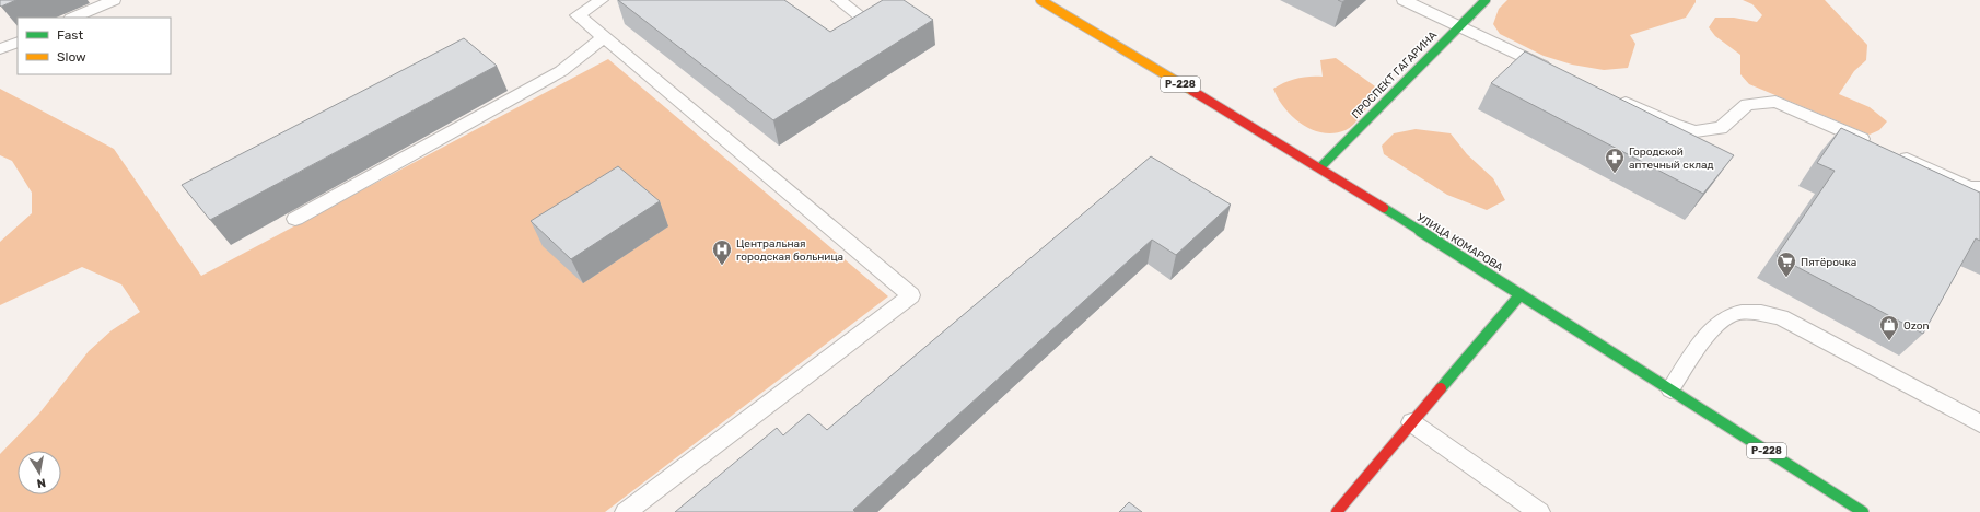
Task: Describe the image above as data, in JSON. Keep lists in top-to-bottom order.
{
  "streets": {
    "main road": ["ПРОСПЕКТ ГАГАРИНА", "Р-228", "УЛИЦА КОМАРОВА"]
  },
  "crossings": [
    ["ПРОСПЕКТ ГАГАРИНА", "УЛИЦА КОМАРОВА"]
  ],
  "places": {
    "pharmacy": ["Городской аптечный склад"],
    "hospital": ["Центральная городская больница"],
    "supermarket": ["Пятёрочка"],
    "shop": ["Ozon"]
  },
  "legend": ["Fast", "Slow"],
  "north": "bottom"
}
